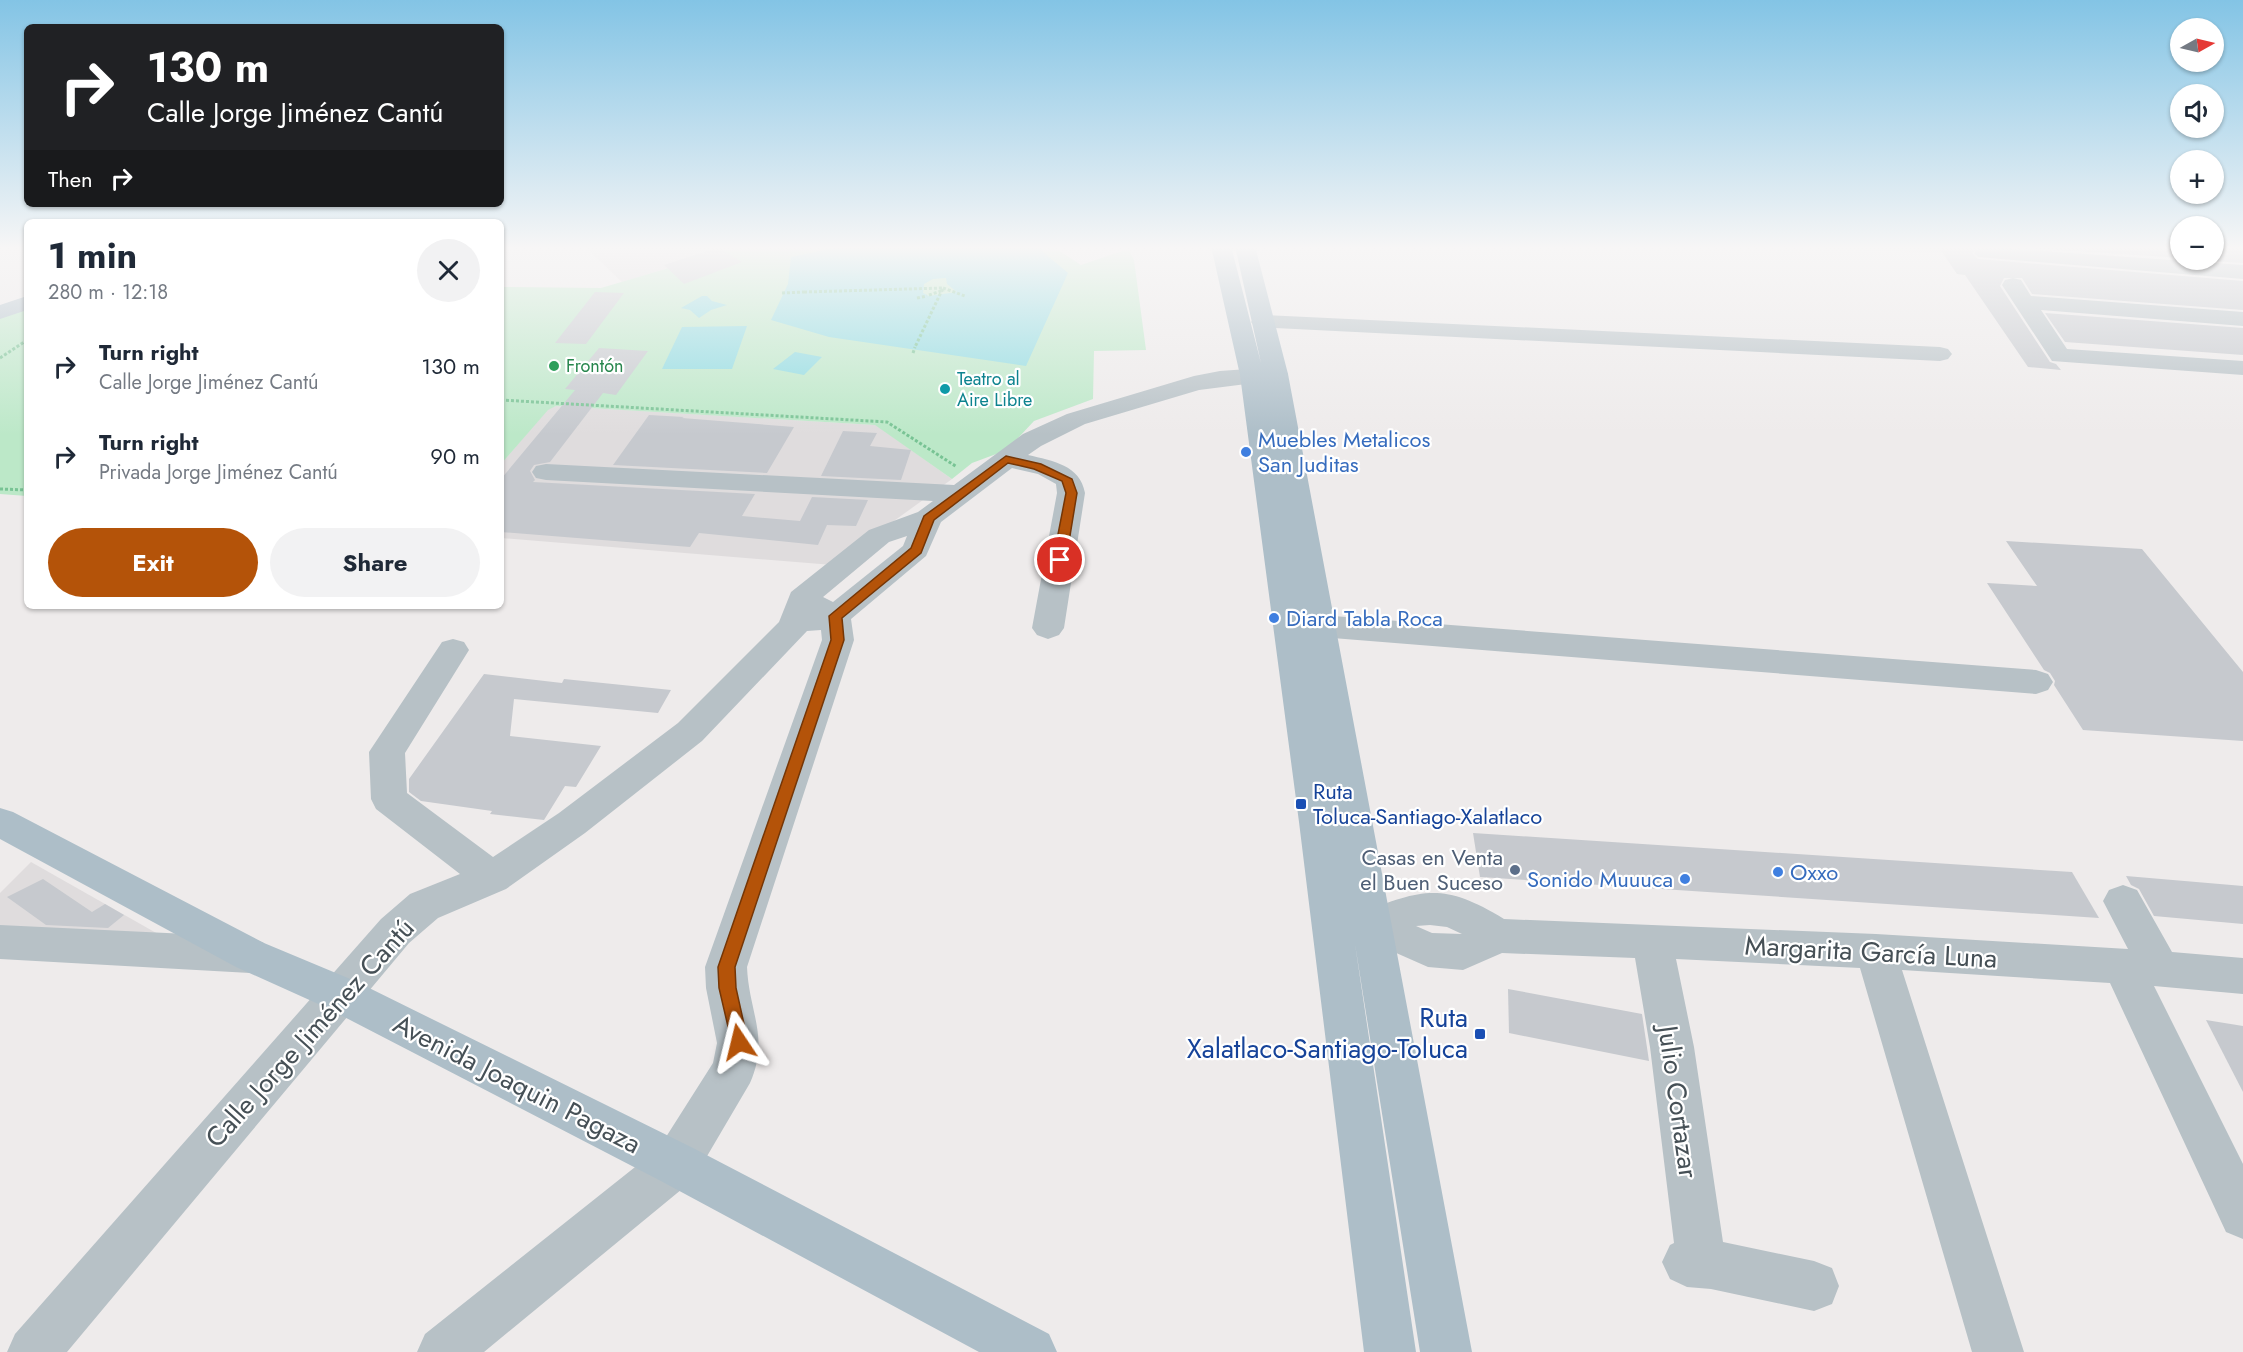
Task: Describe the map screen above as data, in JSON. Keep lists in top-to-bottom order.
{
  "streets": {
    "main road": ["Avenida Joaquin Pagaza"],
    "street": ["Margarita García Luna", "Calle Jorge Jiménez Cantú", "Julio Cortazar"]
  },
  "crossings": [
    ["Margarita García Luna", "Julio Cortazar"],
    ["Calle Jorge Jiménez Cantú", "Avenida Joaquin Pagaza"]
  ],
  "places": {
    "other": [
      "Frontón",
      "Teatro al Aire Libre",
      "Muebles Metalicos San Juditas",
      "Diard Tabla Roca",
      "Casas en Venta el Buen Suceso",
      "Oxxo",
      "Sonido Muuuca"
    ],
    "transit": ["Ruta Toluca-Santiago-Xalatlaco", "Ruta Xalatlaco-Santiago-Toluca"]
  },
  "north": "right",
  "page": {
    "map_buttons": ["+", "−"],
    "turn": ["130 m", "Calle Jorge Jiménez Cantú"],
    "then": "Then",
    "heading": ["1 min", "280 m · 12:18"],
    "list": [
      {
        "name": "Turn right",
        "note": "Calle Jorge Jiménez Cantú",
        "value": "130 m"
      },
      {
        "name": "Turn right",
        "note": "Privada Jorge Jiménez Cantú",
        "value": "90 m"
      }
    ],
    "buttons": ["Exit", "Share"]
  }
}
